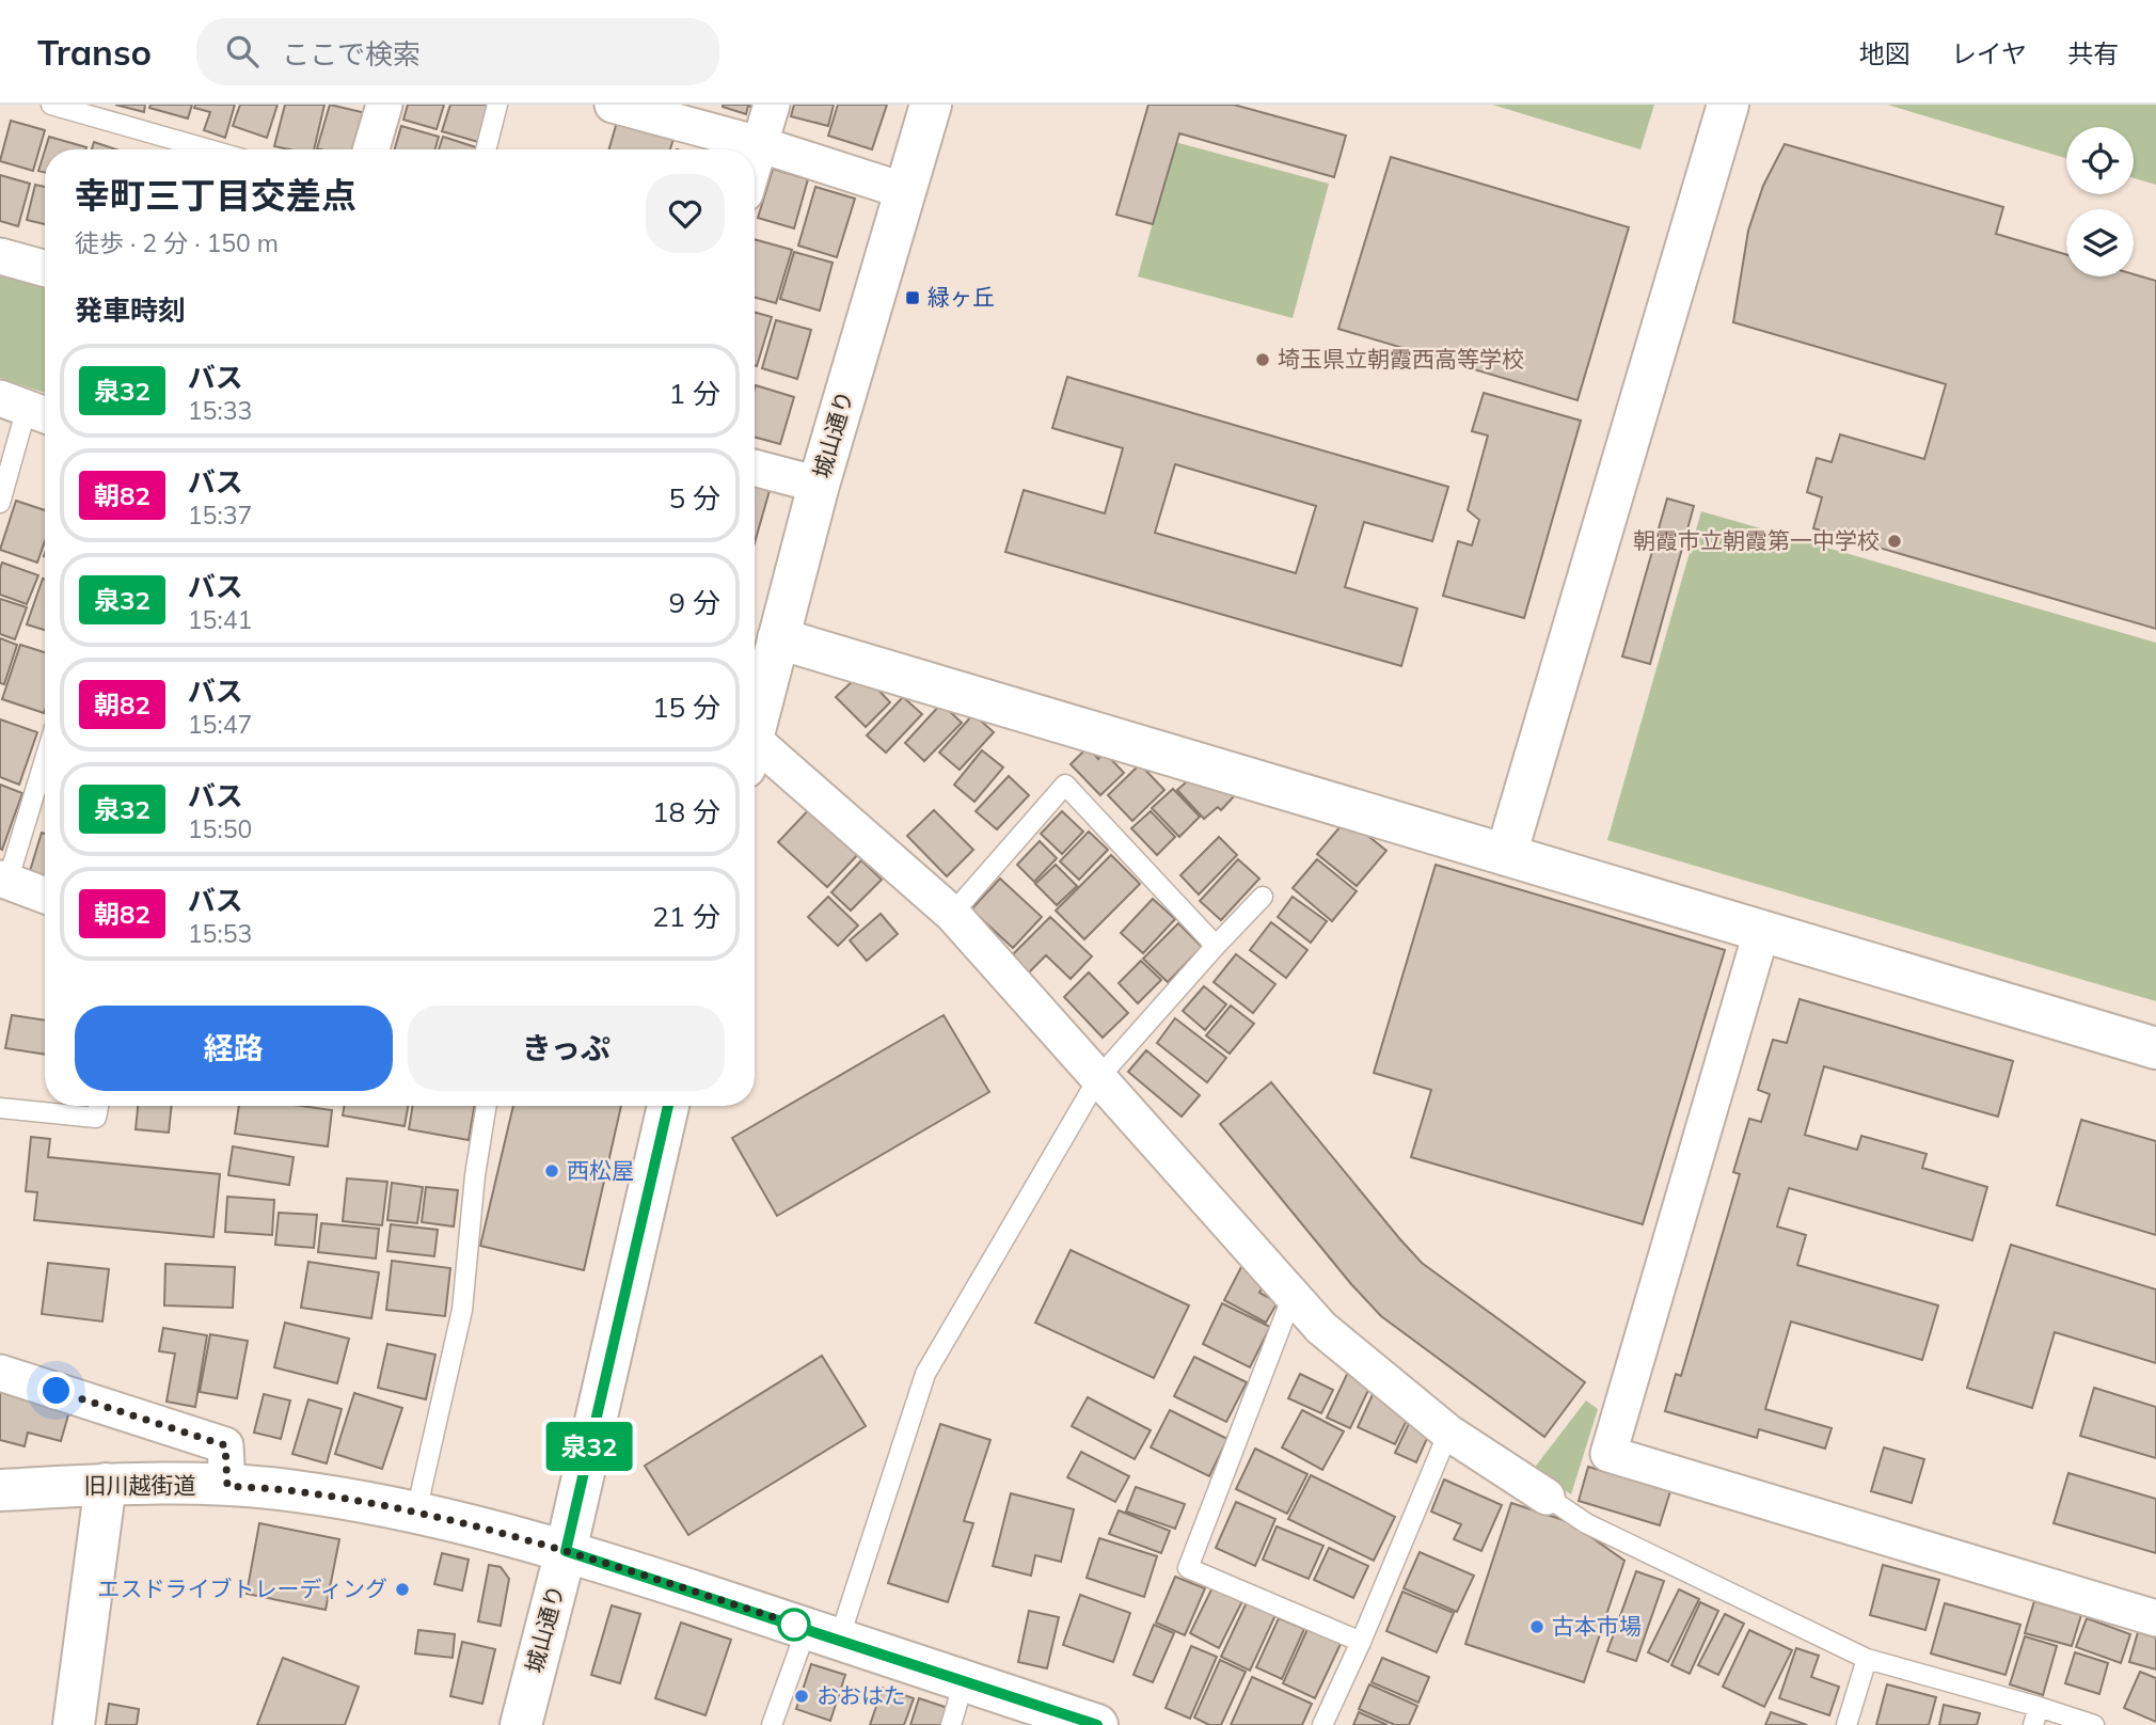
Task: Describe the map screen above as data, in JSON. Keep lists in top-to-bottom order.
{
  "streets": {
    "street": ["城山通り", "旧川越街道"]
  },
  "crossings": [
    ["城山通り", "旧川越街道"]
  ],
  "places": {
    "transit": ["緑ヶ丘"],
    "other": [
      "埼玉県立朝霞西高等学校",
      "朝霞市立朝霞第一中学校",
      "西松屋",
      "エスドライブトレーディング",
      "古本市場",
      "おおはた"
    ]
  },
  "lines": ["bus line 泉32"],
  "page": {
    "header": "Transo",
    "search": "ここで検索",
    "nav": ["地図", "レイヤ", "共有"],
    "on_map": "泉32",
    "heading": [
      ["幸町三丁目交差点", "徒歩 · 2 分 · 150 m"],
      "発車時刻"
    ],
    "list": [
      {
        "mark": "泉32",
        "name": "バス",
        "note": "15:33",
        "value": "1 分"
      },
      {
        "mark": "朝82",
        "name": "バス",
        "note": "15:37",
        "value": "5 分"
      },
      {
        "mark": "泉32",
        "name": "バス",
        "note": "15:41",
        "value": "9 分"
      },
      {
        "mark": "朝82",
        "name": "バス",
        "note": "15:47",
        "value": "15 分"
      },
      {
        "mark": "泉32",
        "name": "バス",
        "note": "15:50",
        "value": "18 分"
      },
      {
        "mark": "朝82",
        "name": "バス",
        "note": "15:53",
        "value": "21 分"
      }
    ],
    "buttons": ["経路", "きっぷ"]
  }
}
